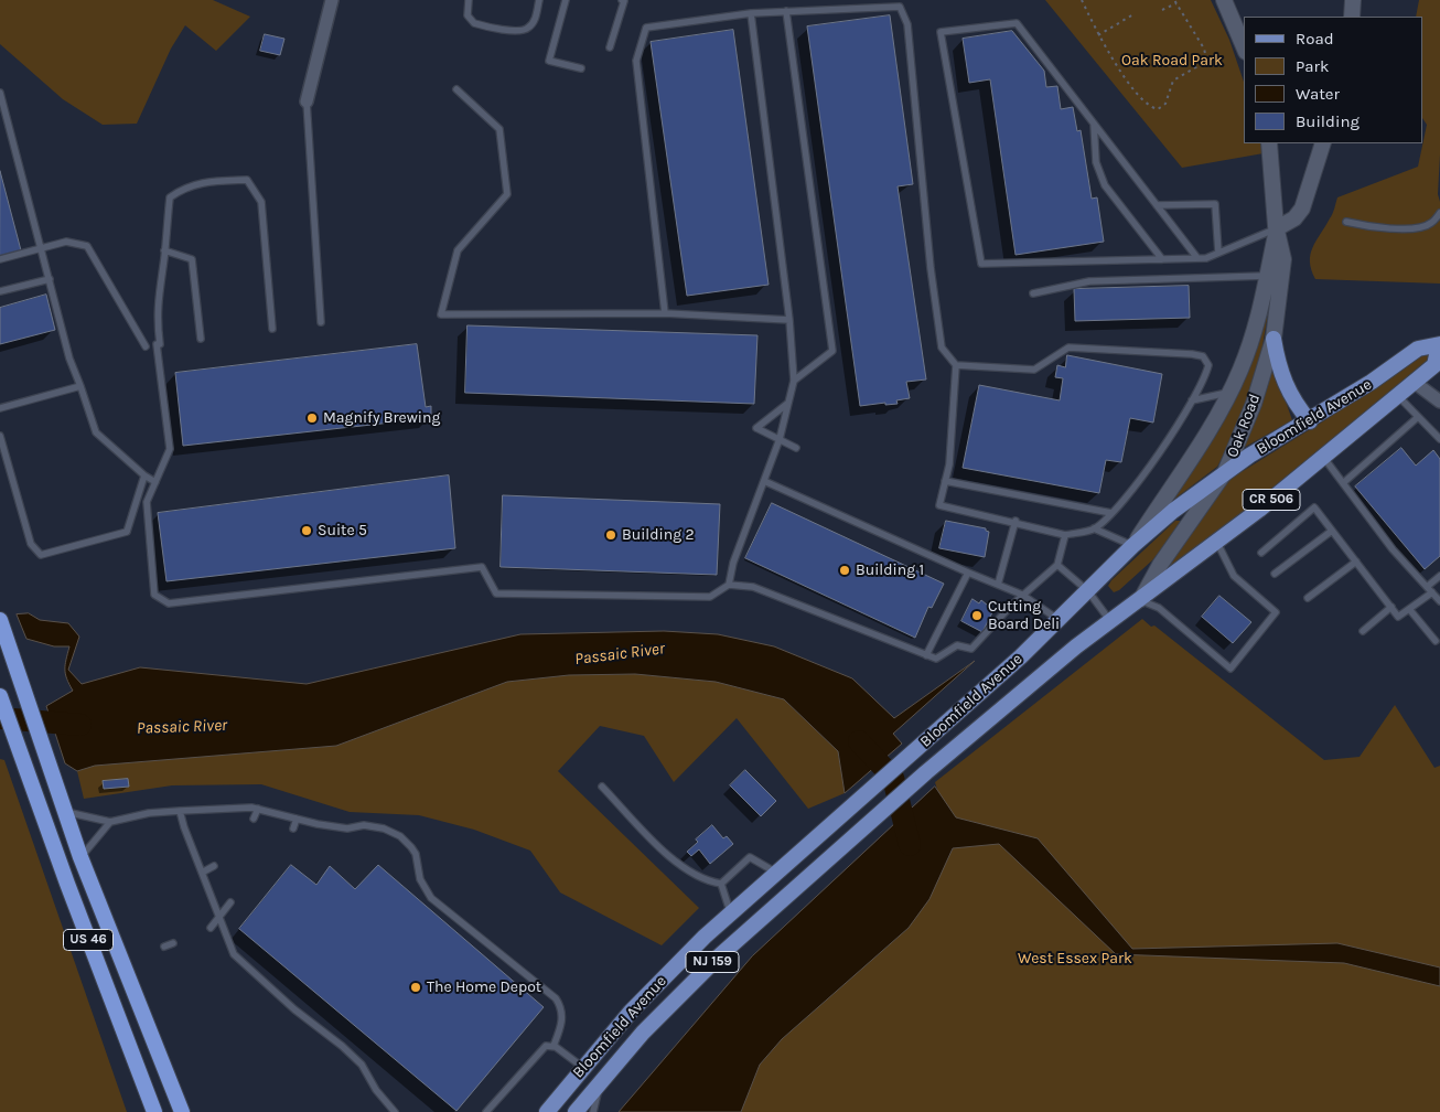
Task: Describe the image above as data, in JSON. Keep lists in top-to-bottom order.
{
  "streets": {
    "highway": ["US 46"],
    "main road": ["Bloomfield Avenue", "CR 506", "NJ 159"],
    "street": ["Oak Road"]
  },
  "crossings": [
    ["Bloomfield Avenue", "Oak Road"]
  ],
  "water": ["Passaic River"],
  "parks": ["Oak Road Park", "West Essex Park"],
  "places": [
    "Magnify Brewing",
    "Suite 5",
    "Building 2",
    "Building 1",
    "Cutting Board Deli",
    "The Home Depot"
  ],
  "legend": [
    "Road",
    "Park",
    "Water",
    "Building"
  ]
}
